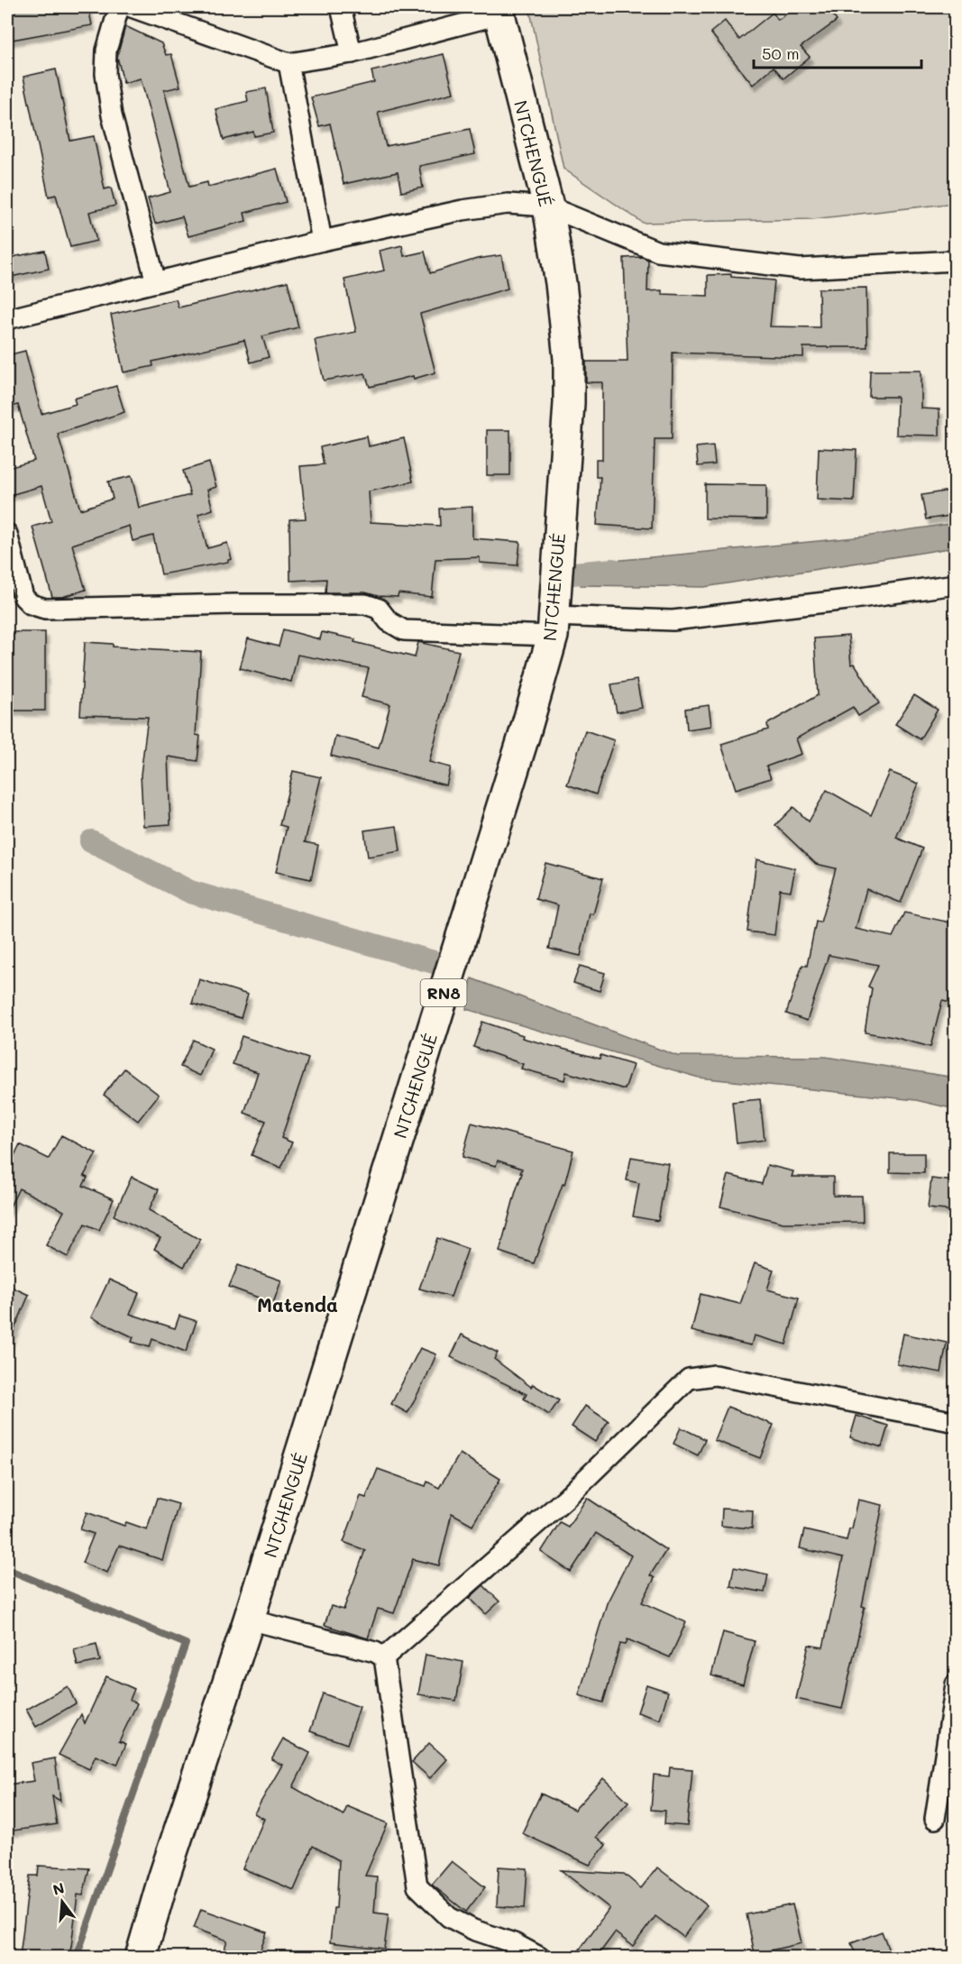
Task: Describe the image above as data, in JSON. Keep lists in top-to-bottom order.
{
  "streets": {
    "main road": ["NTCHENGUÉ", "RN8"]
  },
  "districts": ["Matenda"],
  "scale_bar": "50 m",
  "north": "top"
}
